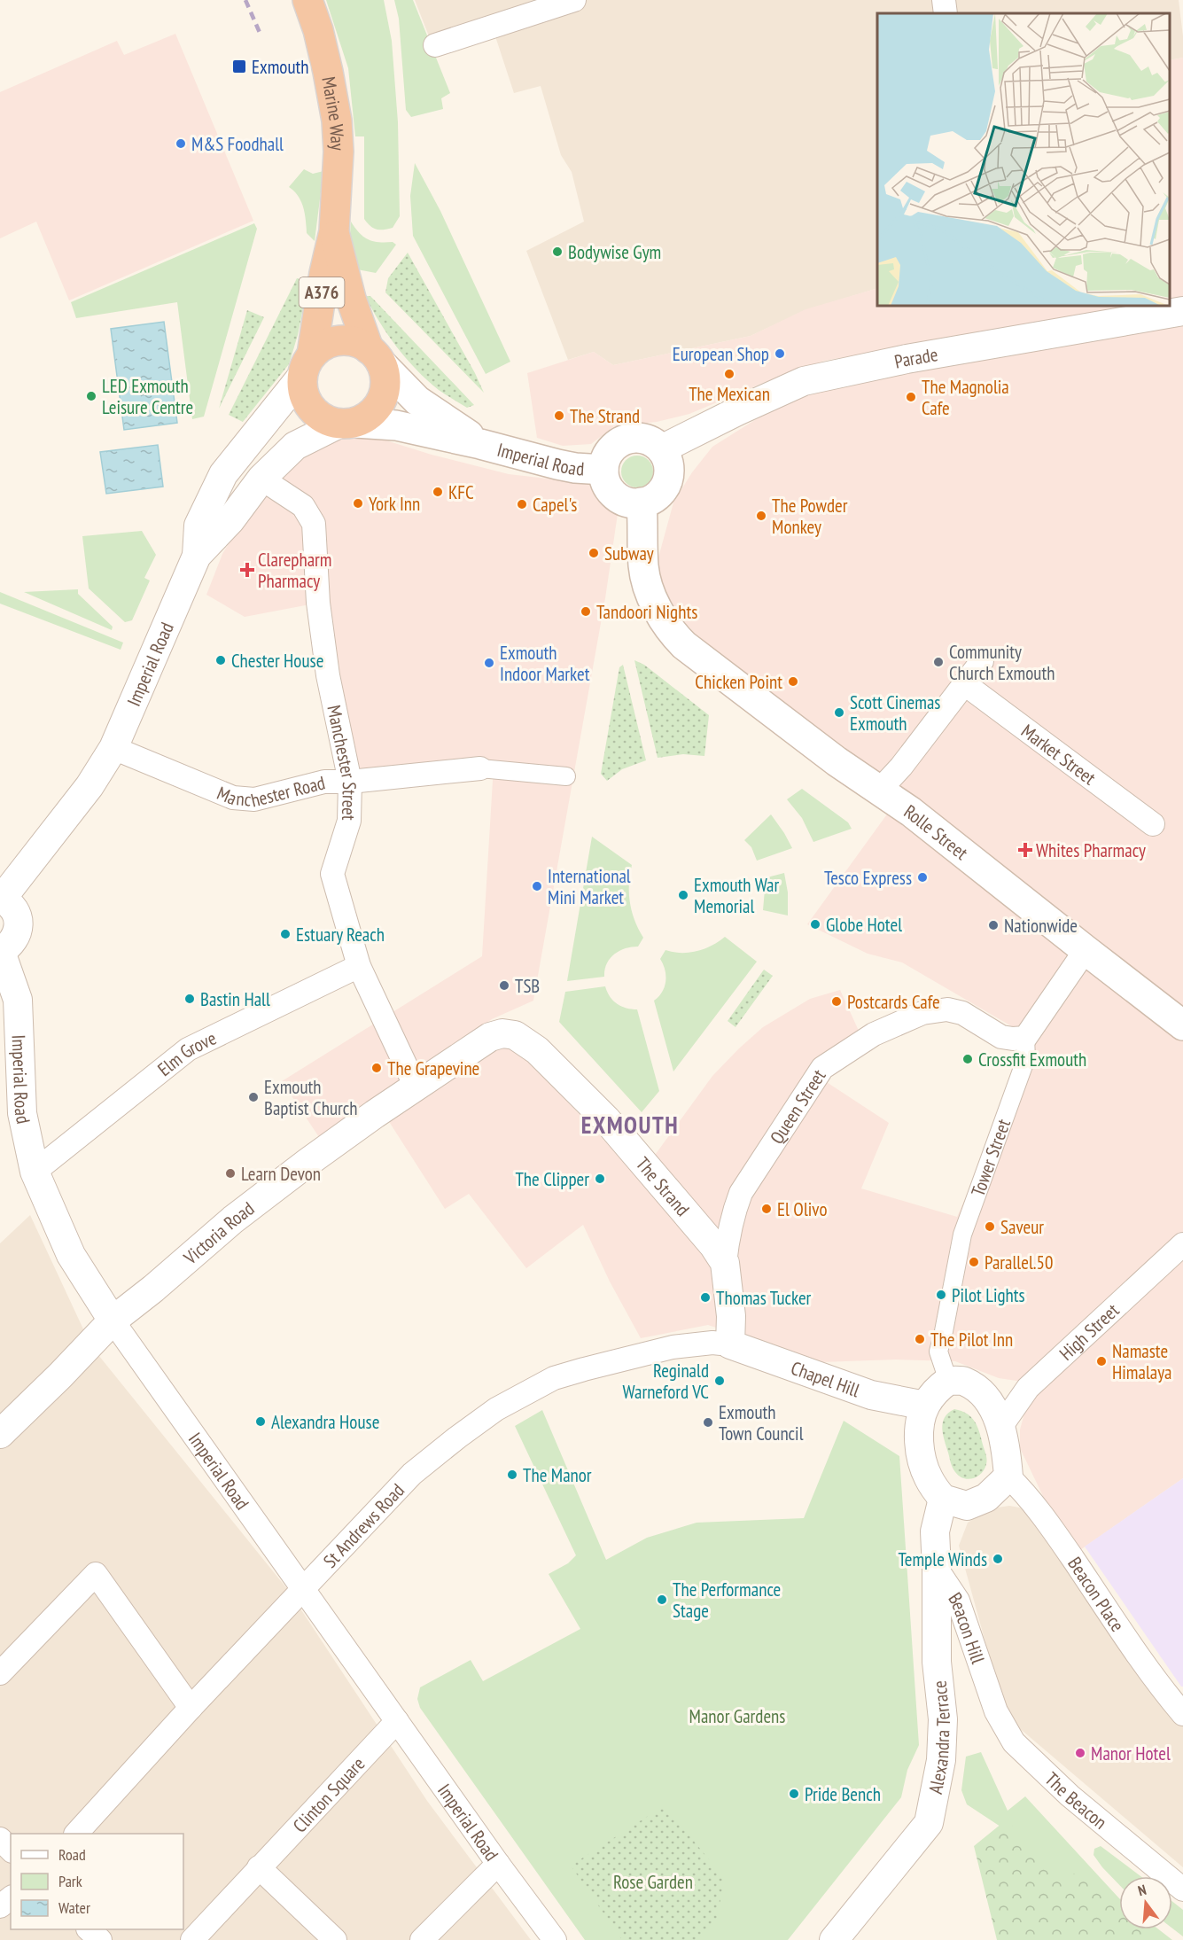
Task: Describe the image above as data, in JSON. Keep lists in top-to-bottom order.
{
  "streets": {
    "highway": ["Marine Way", "A376"],
    "main road": ["Imperial Road", "Rolle Street"],
    "street": [
      "Parade",
      "Market Street",
      "Manchester Street",
      "Manchester Road",
      "Elm Grove",
      "Queen Street",
      "Tower Street",
      "The Strand",
      "Victoria Road",
      "High Street",
      "Chapel Hill",
      "St Andrews Road",
      "Beacon Place",
      "Beacon Hill",
      "Alexandra Terrace",
      "Clinton Square",
      "The Beacon"
    ]
  },
  "crossings": [
    ["Marine Way", "A376"],
    ["Marine Way", "Imperial Road"],
    ["A376", "Imperial Road"],
    ["Parade", "Imperial Road"],
    ["Parade", "Rolle Street"],
    ["Imperial Road", "Manchester Street"],
    ["Imperial Road", "Manchester Road"],
    ["Imperial Road", "Rolle Street"],
    ["Imperial Road", "Elm Grove"],
    ["Imperial Road", "Victoria Road"],
    ["Imperial Road", "St Andrews Road"],
    ["Imperial Road", "Clinton Square"],
    ["Manchester Street", "Manchester Road"],
    ["Manchester Street", "Elm Grove"],
    ["Manchester Street", "Victoria Road"],
    ["Queen Street", "Tower Street"],
    ["Queen Street", "The Strand"],
    ["Tower Street", "High Street"],
    ["Tower Street", "Chapel Hill"],
    ["Tower Street", "Beacon Place"],
    ["Tower Street", "Alexandra Terrace"],
    ["The Strand", "Victoria Road"],
    ["The Strand", "Chapel Hill"],
    ["The Strand", "St Andrews Road"],
    ["High Street", "Chapel Hill"],
    ["High Street", "Beacon Place"],
    ["High Street", "Alexandra Terrace"],
    ["Chapel Hill", "St Andrews Road"],
    ["Chapel Hill", "Beacon Place"],
    ["Chapel Hill", "Alexandra Terrace"],
    ["Beacon Place", "Alexandra Terrace"],
    ["Beacon Hill", "Alexandra Terrace"],
    ["Beacon Hill", "The Beacon"]
  ],
  "districts": ["EXMOUTH"],
  "parks": ["Manor Gardens", "Rose Garden"],
  "places": {
    "transit": ["Exmouth"],
    "other": [
      "M&S Foodhall",
      "Bodywise Gym",
      "European Shop",
      "The Mexican",
      "LED Exmouth Leisure Centre",
      "The Magnolia Cafe",
      "The Strand",
      "KFC",
      "York Inn",
      "Capel's",
      "The Powder Monkey",
      "Subway",
      "Tandoori Nights",
      "Chester House",
      "Community Church Exmouth",
      "Exmouth Indoor Market",
      "Chicken Point",
      "Scott Cinemas Exmouth",
      "Tesco Express",
      "International Mini Market",
      "Exmouth War Memorial",
      "Globe Hotel",
      "Nationwide",
      "Estuary Reach",
      "TSB",
      "Bastin Hall",
      "Postcards Cafe",
      "Crossfit Exmouth",
      "The Grapevine",
      "Exmouth Baptist Church",
      "Learn Devon",
      "The Clipper",
      "El Olivo",
      "Saveur",
      "Parallel.50",
      "Pilot Lights",
      "Thomas Tucker",
      "The Pilot Inn",
      "Namaste Himalaya",
      "Reginald Warneford VC",
      "Alexandra House",
      "Exmouth Town Council",
      "The Manor",
      "Temple Winds",
      "The Performance Stage",
      "Manor Hotel",
      "Pride Bench"
    ],
    "health": ["Clarepharm Pharmacy", "Whites Pharmacy"]
  },
  "legend": ["Road", "Park", "Water"],
  "north": "top"
}
